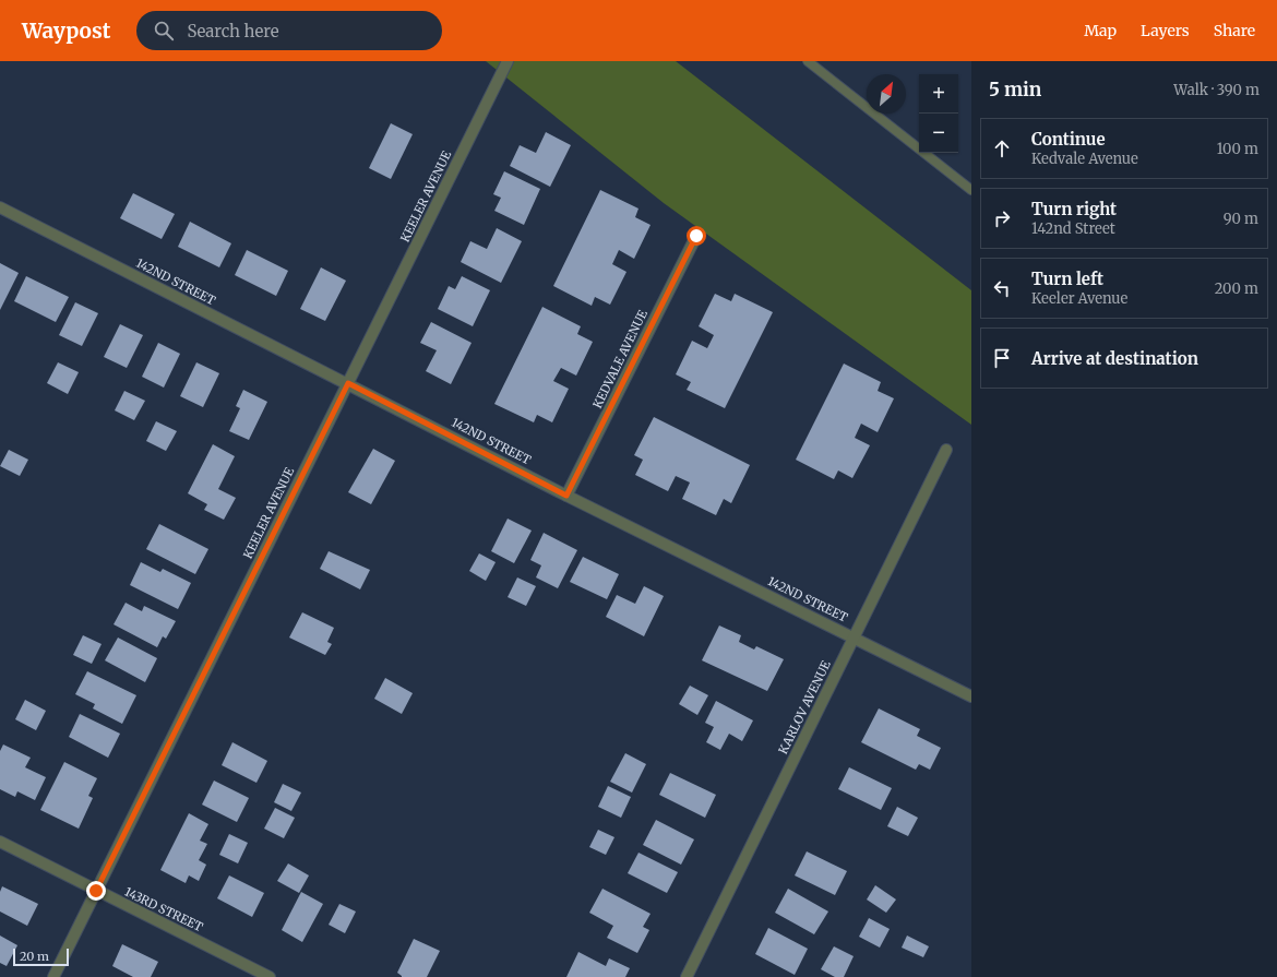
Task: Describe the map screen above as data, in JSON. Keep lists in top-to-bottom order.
{
  "streets": {
    "street": [
      "KEELER AVENUE",
      "142ND STREET",
      "KEDVALE AVENUE",
      "KARLOV AVENUE",
      "143RD STREET"
    ]
  },
  "crossings": [
    ["KEELER AVENUE", "142ND STREET"],
    ["KEELER AVENUE", "143RD STREET"],
    ["142ND STREET", "KEDVALE AVENUE"],
    ["142ND STREET", "KARLOV AVENUE"]
  ],
  "scale_bar": "20 m",
  "north": "top right",
  "page": {
    "header": "Waypost",
    "search": "Search here",
    "nav": ["Map", "Layers", "Share"],
    "heading": ["5 min", "Walk · 390 m"],
    "map_buttons": ["+", "−"],
    "list": [
      ["Continue", "Kedvale Avenue", "100 m"],
      ["Turn right", "142nd Street", "90 m"],
      ["Turn left", "Keeler Avenue", "200 m"],
      "Arrive at destination"
    ],
    "scale": "20 m"
  }
}
